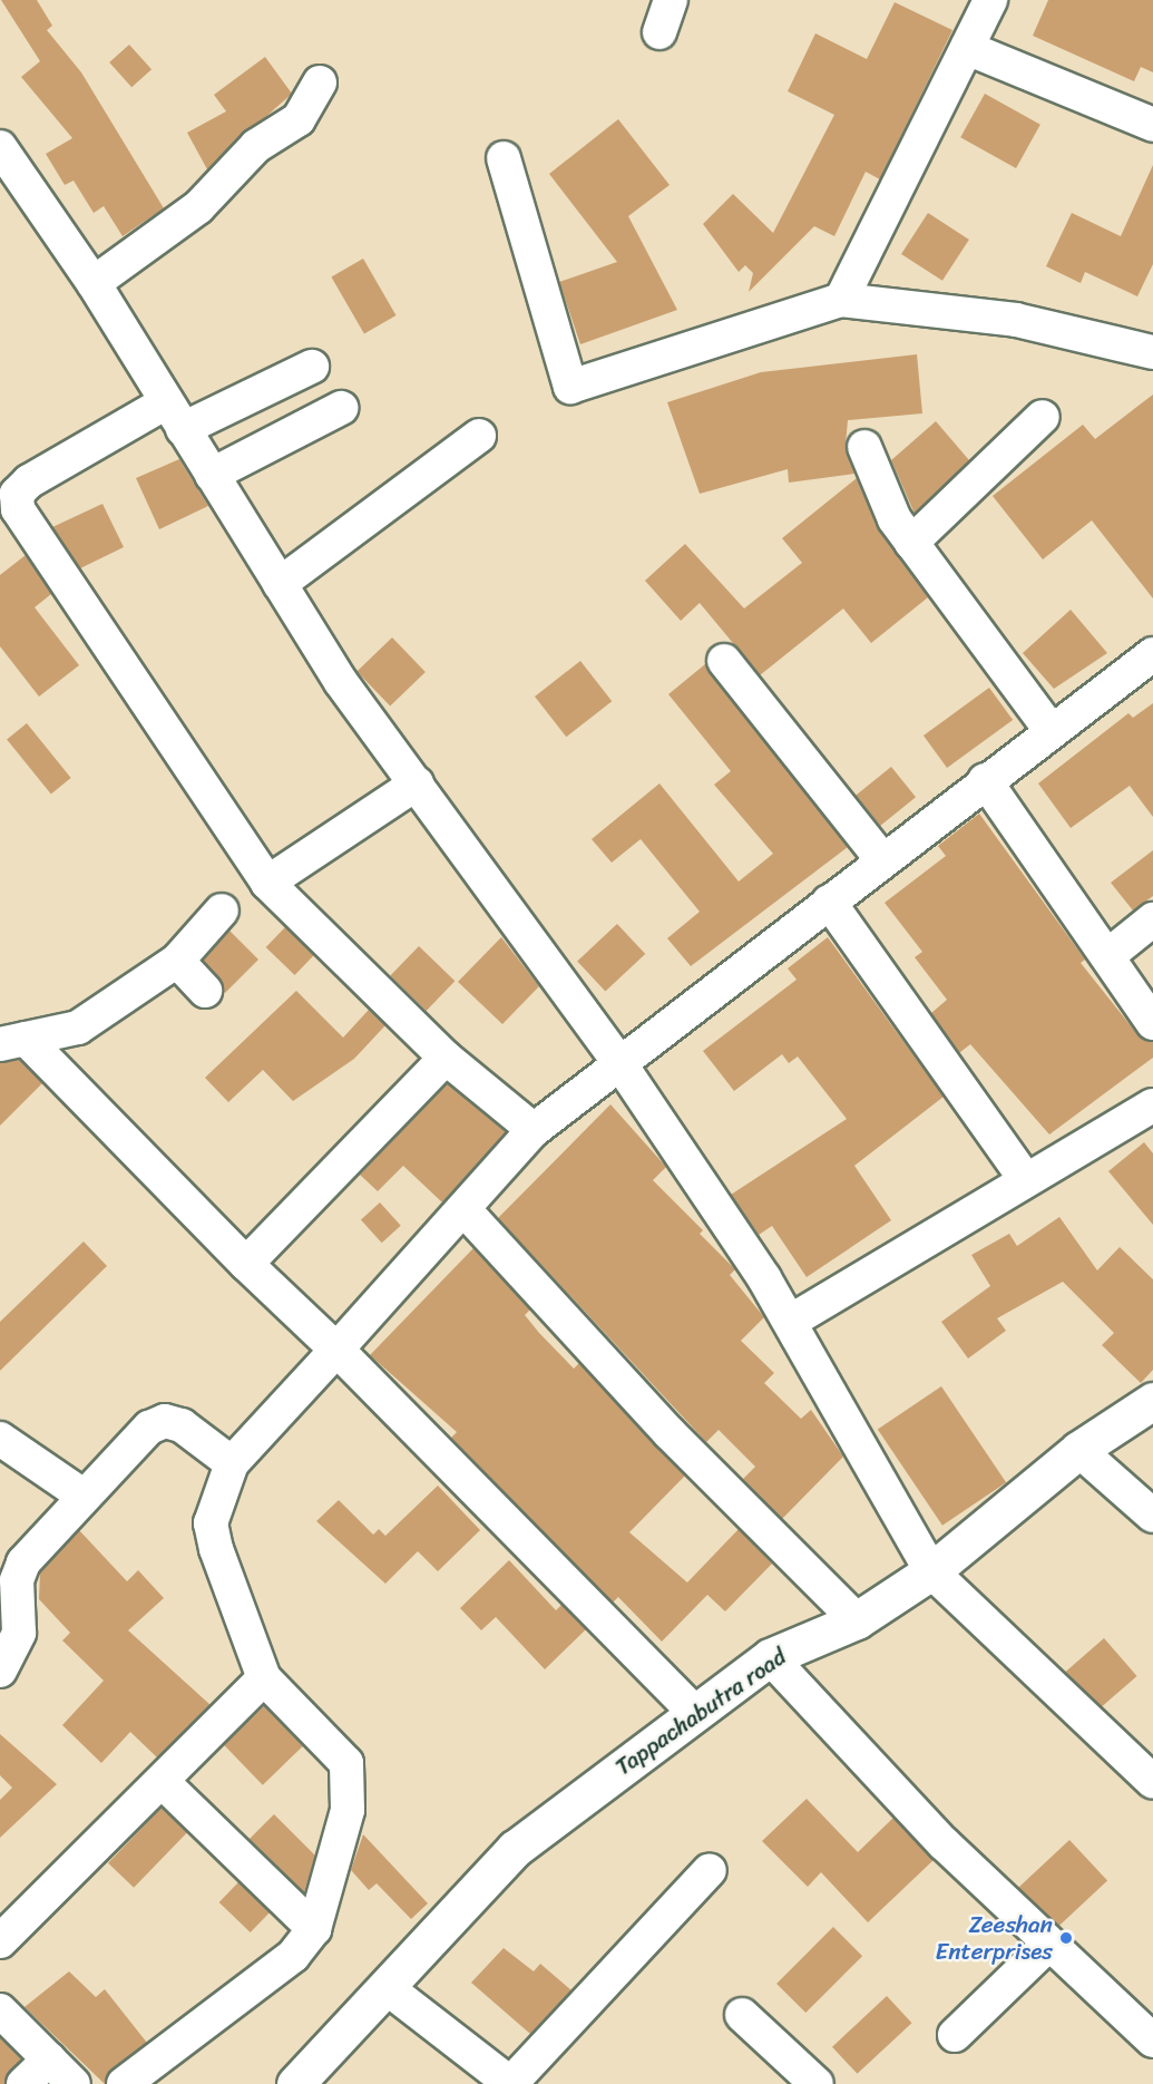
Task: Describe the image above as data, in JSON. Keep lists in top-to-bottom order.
{
  "streets": {
    "main road": ["Tappachabutra road"]
  },
  "places": ["Zeeshan Enterprises"]
}
